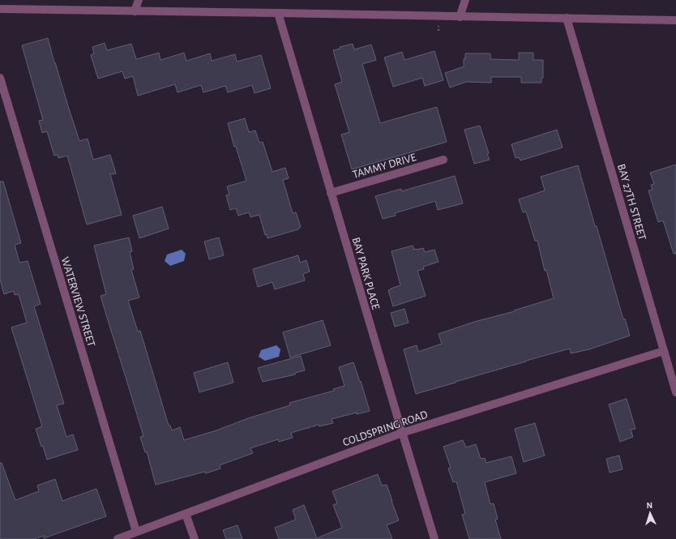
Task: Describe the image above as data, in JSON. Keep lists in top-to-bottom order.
{
  "streets": {
    "street": [
      "TAMMY DRIVE",
      "BAY 27TH STREET",
      "BAY PARK PLACE",
      "WATERVIEW STREET",
      "COLDSPRING ROAD"
    ]
  },
  "crossings": [
    ["TAMMY DRIVE", "BAY PARK PLACE"],
    ["BAY 27TH STREET", "COLDSPRING ROAD"],
    ["BAY PARK PLACE", "COLDSPRING ROAD"],
    ["WATERVIEW STREET", "COLDSPRING ROAD"]
  ],
  "north": "top"
}
